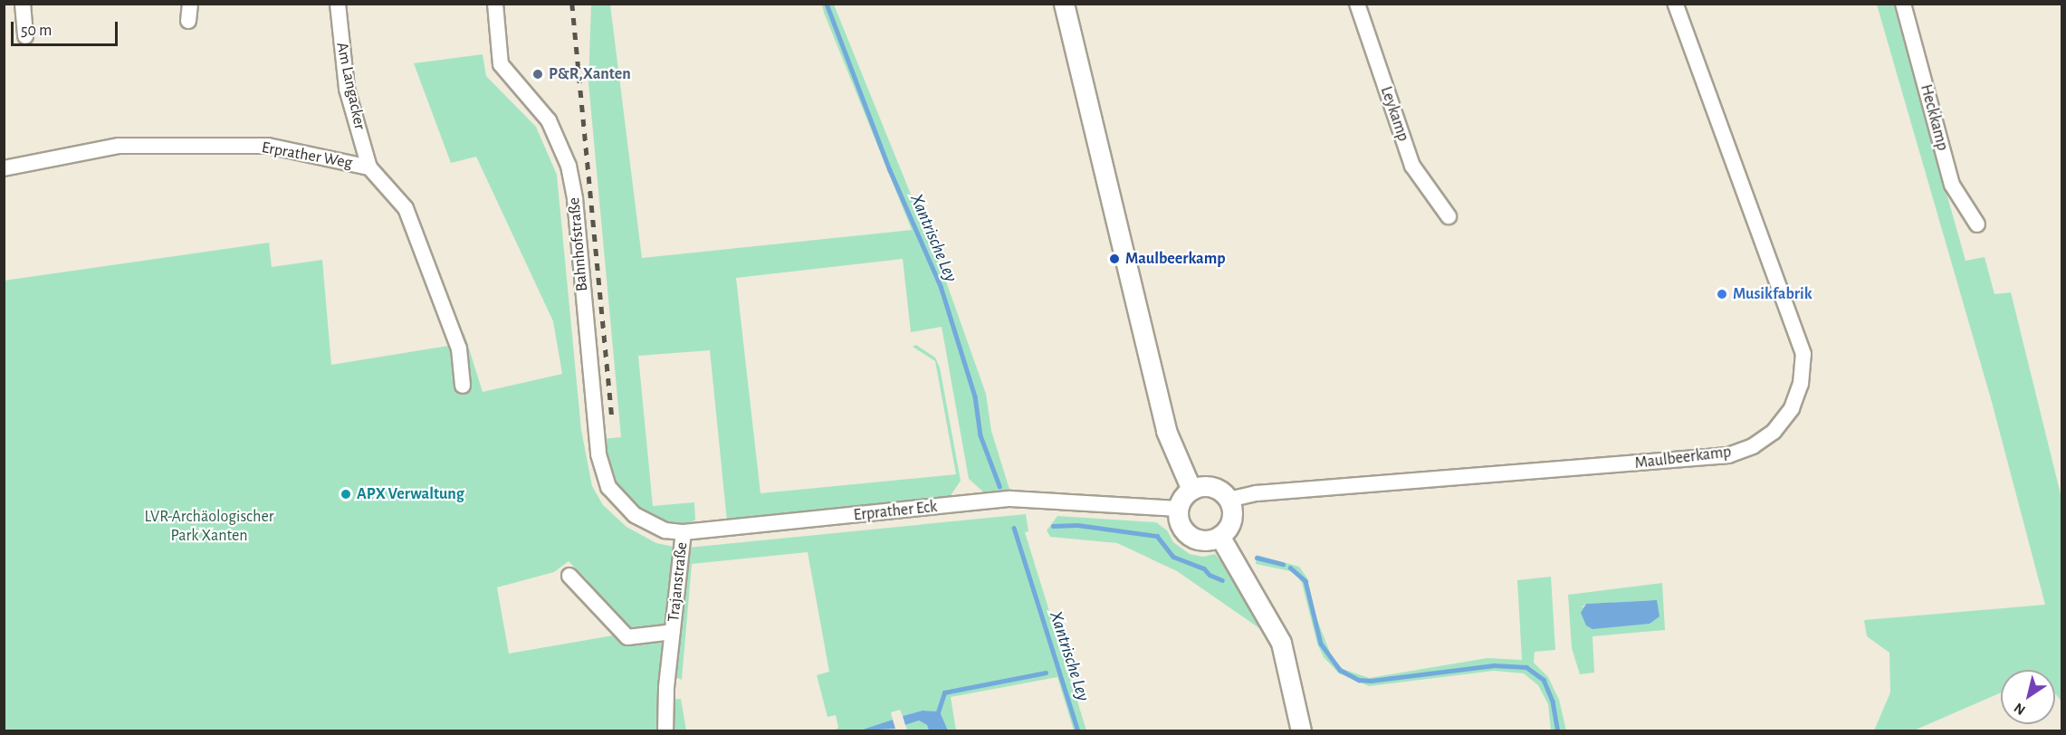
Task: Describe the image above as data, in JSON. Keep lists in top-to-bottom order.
{
  "streets": {
    "street": [
      "Am Langacker",
      "Leykamp",
      "Heckkamp",
      "Erprather Weg",
      "Bahnhofstraße",
      "Maulbeerkamp",
      "Erprather Eck",
      "Trajanstraße"
    ]
  },
  "crossings": [
    ["Am Langacker", "Erprather Weg"],
    ["Bahnhofstraße", "Erprather Eck"],
    ["Maulbeerkamp", "Erprather Eck"],
    ["Erprather Eck", "Trajanstraße"]
  ],
  "water": ["Xantrische Ley"],
  "parks": ["LVR-Archäologischer Park Xanten"],
  "places": [
    "P&R,Xanten",
    "Maulbeerkamp",
    "Musikfabrik",
    "APX Verwaltung"
  ],
  "scale_bar": "50 m",
  "north": "bottom left"
}
